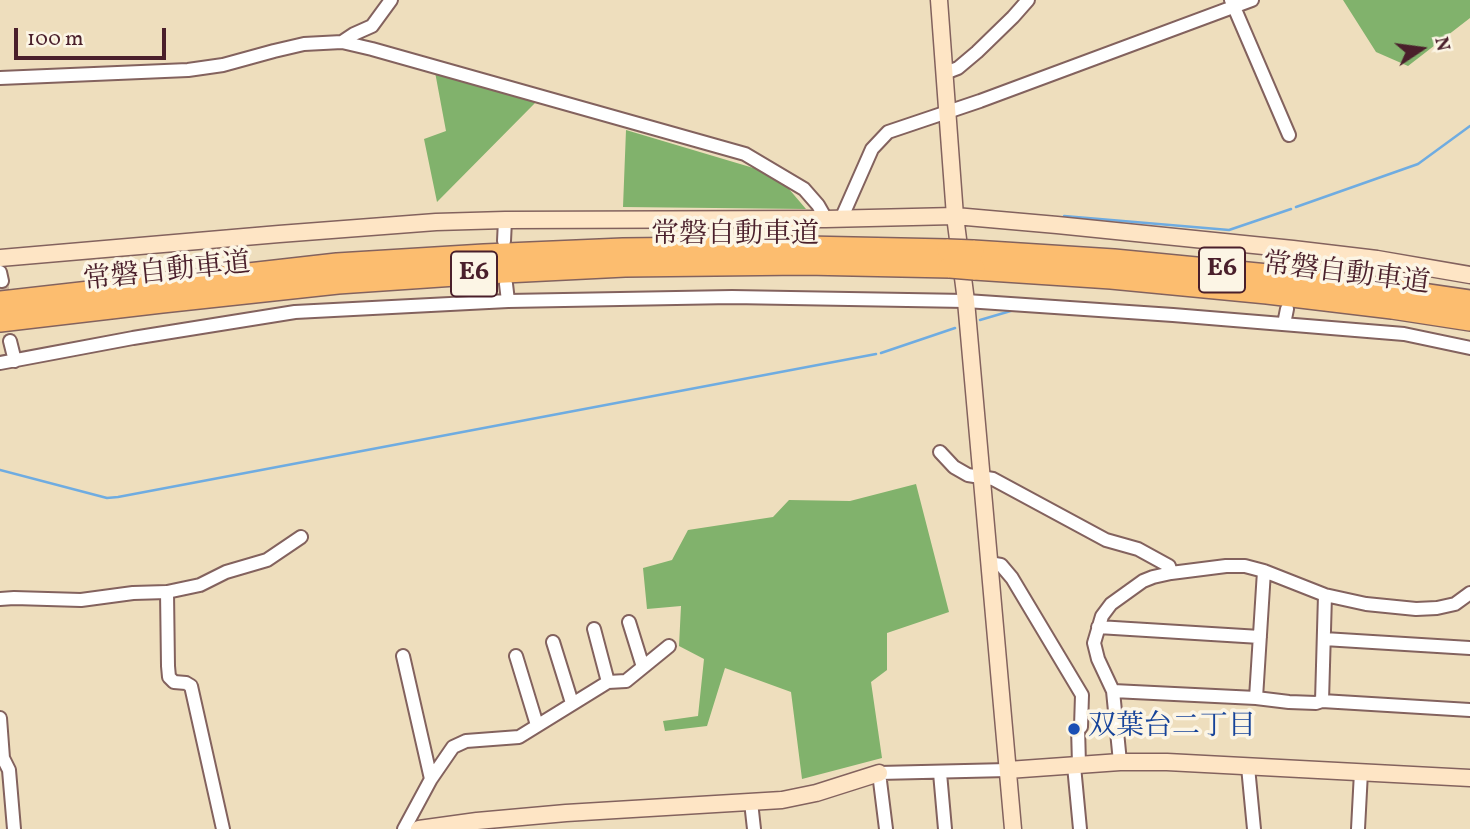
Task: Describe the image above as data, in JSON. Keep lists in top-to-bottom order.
{
  "streets": {
    "highway": ["常磐自動車道", "E6"]
  },
  "places": ["双葉台二丁目"],
  "scale_bar": "100 m",
  "north": "right"
}
